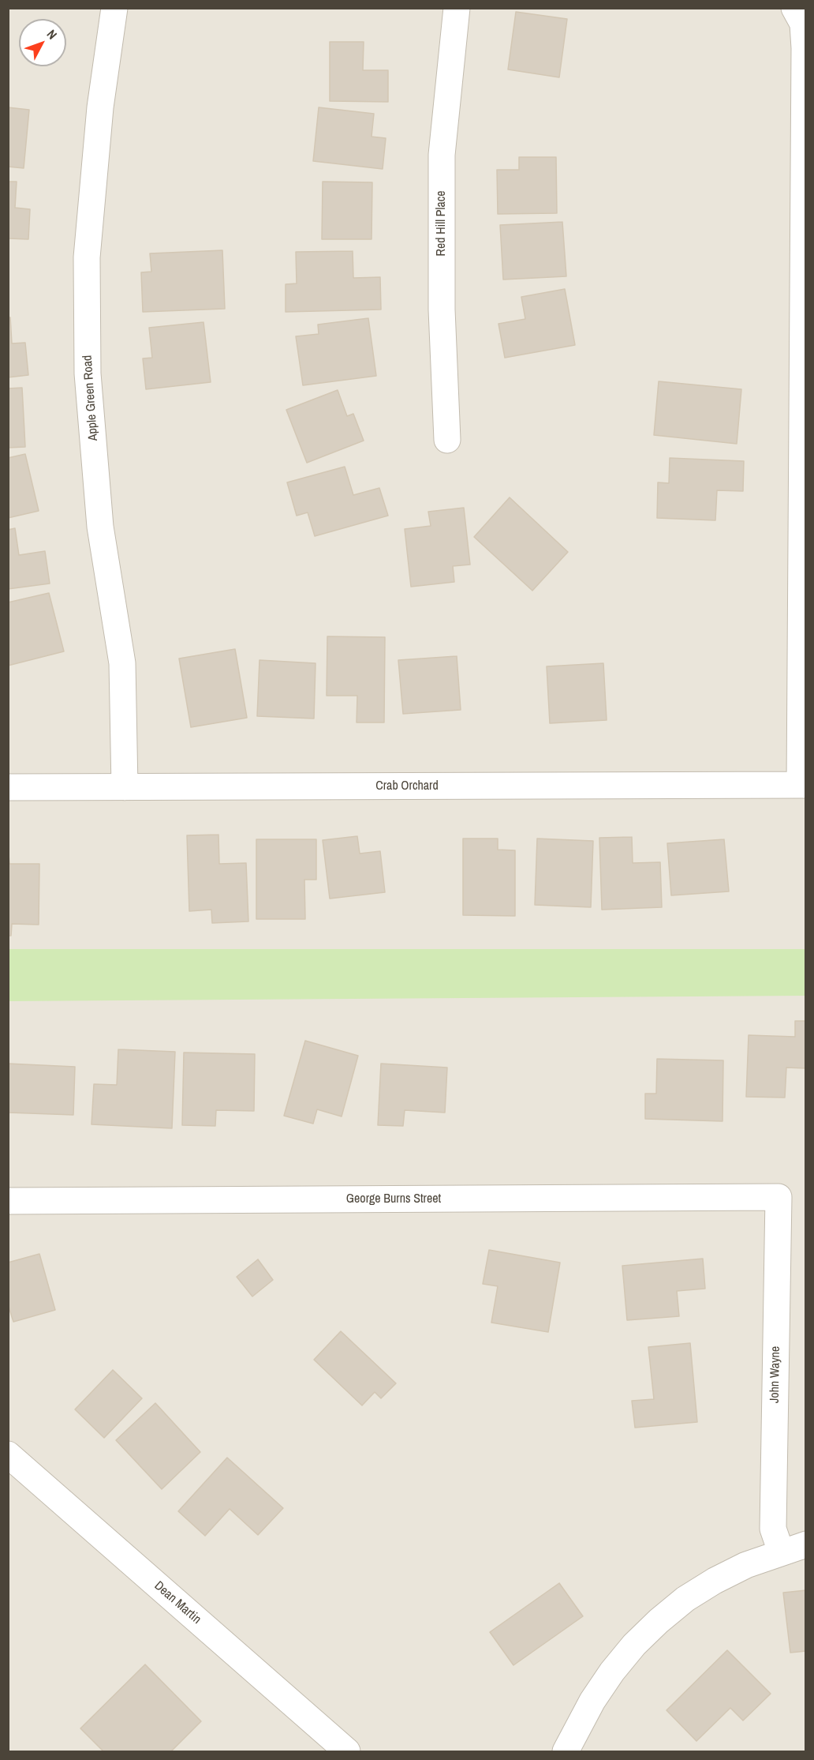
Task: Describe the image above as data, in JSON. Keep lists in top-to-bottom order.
{
  "streets": {
    "street": [
      "Red Hill Place",
      "Apple Green Road",
      "Crab Orchard",
      "George Burns Street",
      "John Wayne",
      "Dean Martin"
    ]
  },
  "crossings": [
    ["Apple Green Road", "Crab Orchard"],
    ["George Burns Street", "John Wayne"]
  ],
  "north": "top right"
}
